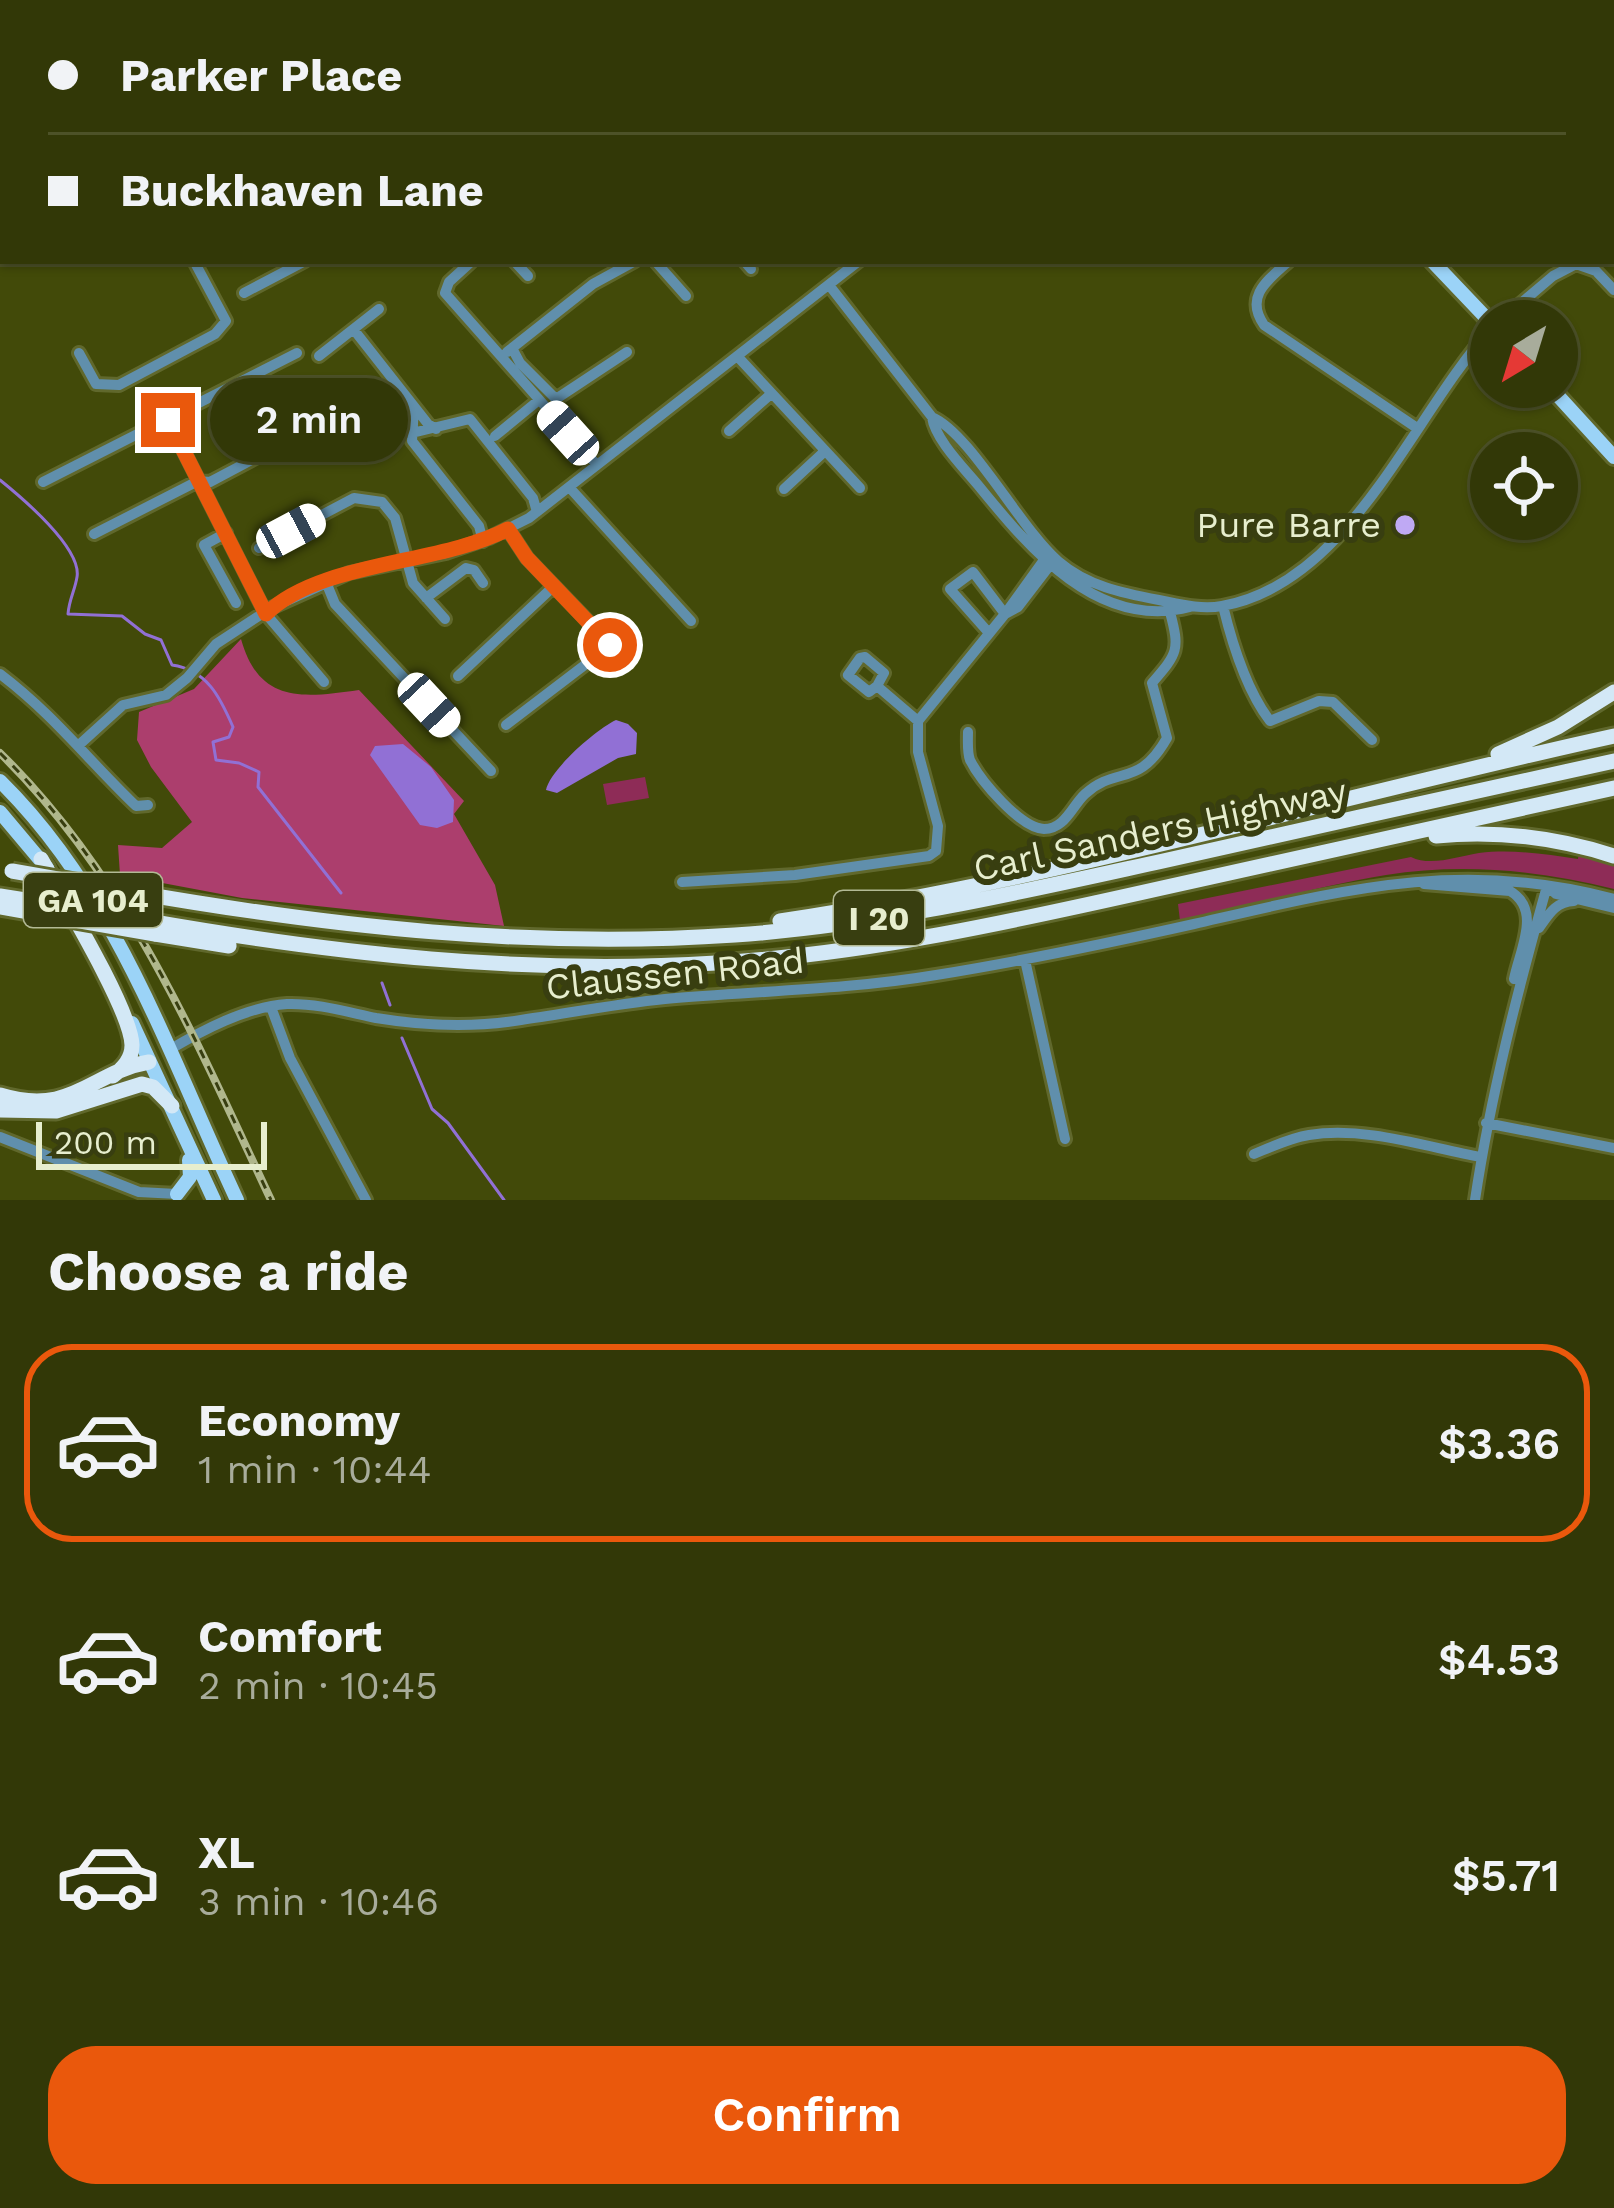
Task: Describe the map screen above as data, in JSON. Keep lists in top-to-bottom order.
{
  "streets": {
    "highway": ["Carl Sanders Highway", "I 20"],
    "main road": ["GA 104"],
    "street": ["Claussen Road"]
  },
  "crossings": [
    ["GA 104", "Claussen Road"]
  ],
  "places": ["Pure Barre"],
  "scale_bar": "200 m",
  "north": "bottom left",
  "page": {
    "banner": ["Parker Place", "Buckhaven Lane"],
    "bubble": "2 min",
    "scale": "200 m",
    "heading": "Choose a ride",
    "list": [
      {
        "name": "Economy",
        "note": "1 min · 10:44",
        "value": "$3.36"
      },
      {
        "name": "Comfort",
        "note": "2 min · 10:45",
        "value": "$4.53"
      },
      {
        "name": "XL",
        "note": "3 min · 10:46",
        "value": "$5.71"
      }
    ],
    "buttons": "Confirm"
  }
}
